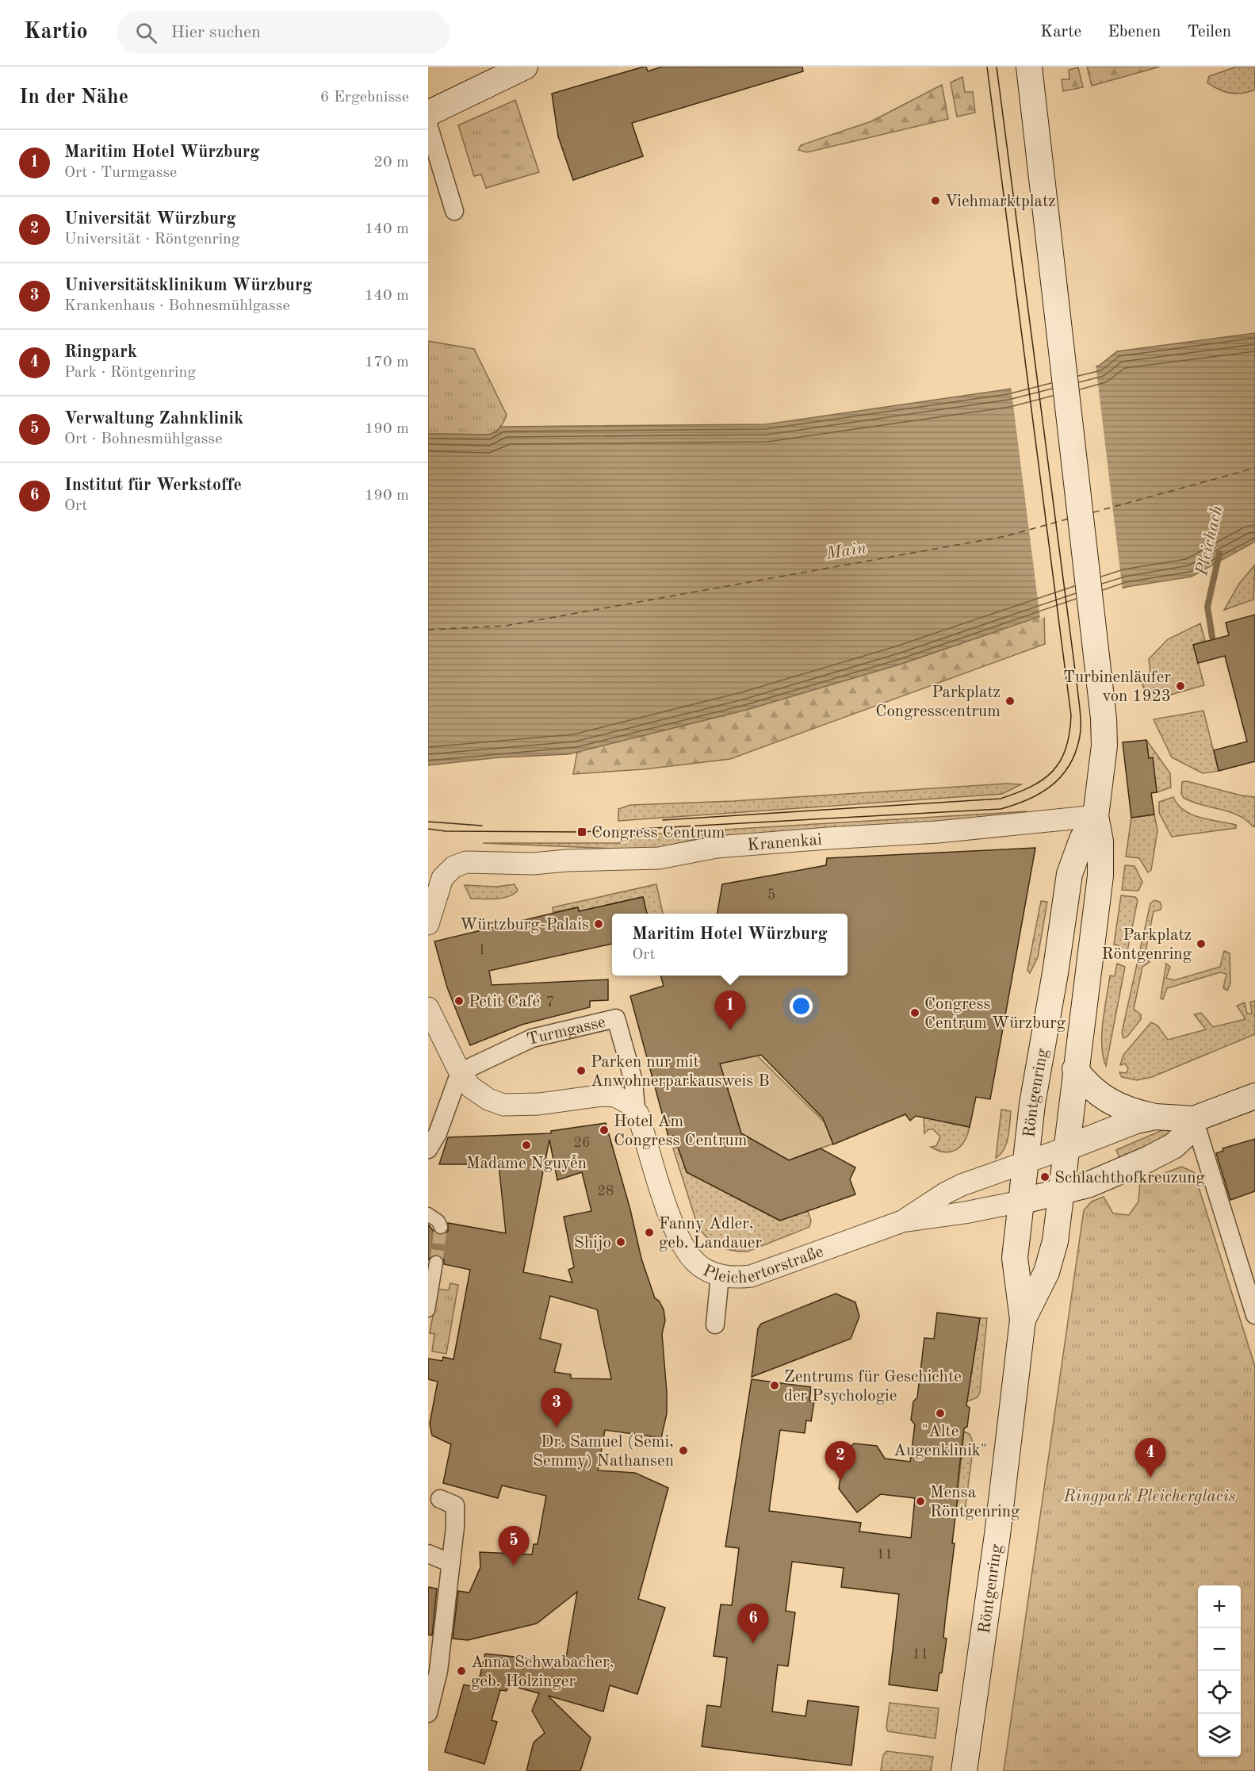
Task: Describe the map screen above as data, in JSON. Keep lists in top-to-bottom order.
{
  "streets": {
    "main road": ["Röntgenring"],
    "street": ["Kranenkai", "Turmgasse", "Pleichertorstraße"]
  },
  "crossings": [
    ["Kranenkai", "Röntgenring"],
    ["Turmgasse", "Pleichertorstraße"],
    ["Röntgenring", "Pleichertorstraße"]
  ],
  "water": ["Pleichach", "Main"],
  "parks": ["Ringpark Pleicherglacis"],
  "places": {
    "other": [
      "Viehmarktplatz",
      "Turbinenläufer von 1923",
      "Parkplatz Congresscentrum",
      "Würtzburg-Palais",
      "Parkplatz Röntgenring",
      "Petit Café",
      "Congress Centrum Würzburg",
      "Parken nur mit Anwohnerparkausweis B",
      "Hotel Am Congress Centrum",
      "Madame Nguyễn",
      "Schlachthofkreuzung",
      "Fanny Adler, geb. Landauer",
      "Shijo",
      "Zentrums für Geschichte der Psychologie",
      "\"Alte Augenklinik\"",
      "Dr. Samuel (Semi, Semmy) Nathansen",
      "Mensa Röntgenring",
      "Anna Schwabacher, geb. Holzinger"
    ],
    "transit": ["Congress Centrum"]
  },
  "house_numbers": [
    "5",
    "1",
    "7",
    "26",
    "28",
    "11",
    "11"
  ],
  "page": {
    "header": "Kartio",
    "search": "Hier suchen",
    "nav": ["Karte", "Ebenen", "Teilen"],
    "heading": ["In der Nähe", "6 Ergebnisse"],
    "list": [
      {
        "mark": "1",
        "name": "Maritim Hotel Würzburg",
        "note": "Ort · Turmgasse",
        "value": "20 m"
      },
      {
        "mark": "2",
        "name": "Universität Würzburg",
        "note": "Universität · Röntgenring",
        "value": "140 m"
      },
      {
        "mark": "3",
        "name": "Universitätsklinikum Würzburg",
        "note": "Krankenhaus · Bohnesmühlgasse",
        "value": "140 m"
      },
      {
        "mark": "4",
        "name": "Ringpark",
        "note": "Park · Röntgenring",
        "value": "170 m"
      },
      {
        "mark": "5",
        "name": "Verwaltung Zahnklinik",
        "note": "Ort · Bohnesmühlgasse",
        "value": "190 m"
      },
      {
        "mark": "6",
        "name": "Institut für Werkstoffe",
        "note": "Ort",
        "value": "190 m"
      }
    ],
    "popup": ["Maritim Hotel Würzburg", "Ort"],
    "pins": [
      "1",
      "3",
      "4",
      "2",
      "5",
      "6"
    ],
    "map_buttons": ["+", "−"]
  }
}
